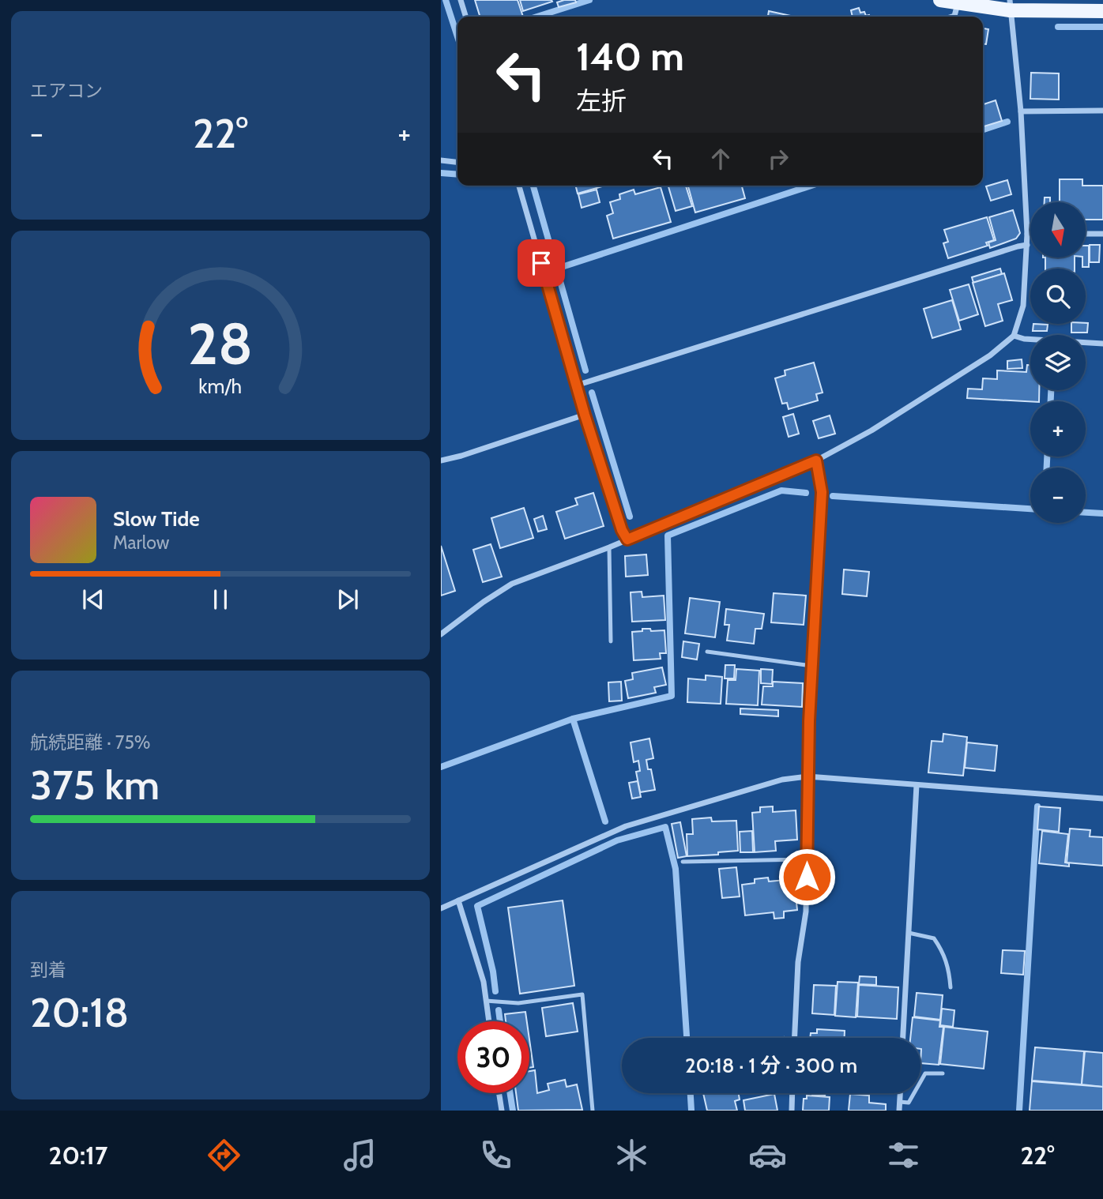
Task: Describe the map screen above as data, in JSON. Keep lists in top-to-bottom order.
{
  "north": "bottom",
  "page": {
    "tile": [
      "エアコン",
      ["航続距離 · 75%", "375 km"],
      ["到着", "20:18"]
    ],
    "turn": ["140 m", "左折"],
    "heat": ["−", "22°", "+"],
    "map_buttons": ["+", "−"],
    "song": ["Slow Tide", "Marlow"],
    "limit": "30",
    "trip": "20:18 · 1 分 · 300 m",
    "tabs": ["20:17", "22°"],
    "gauge": ["28", "km/h"]
  }
}
